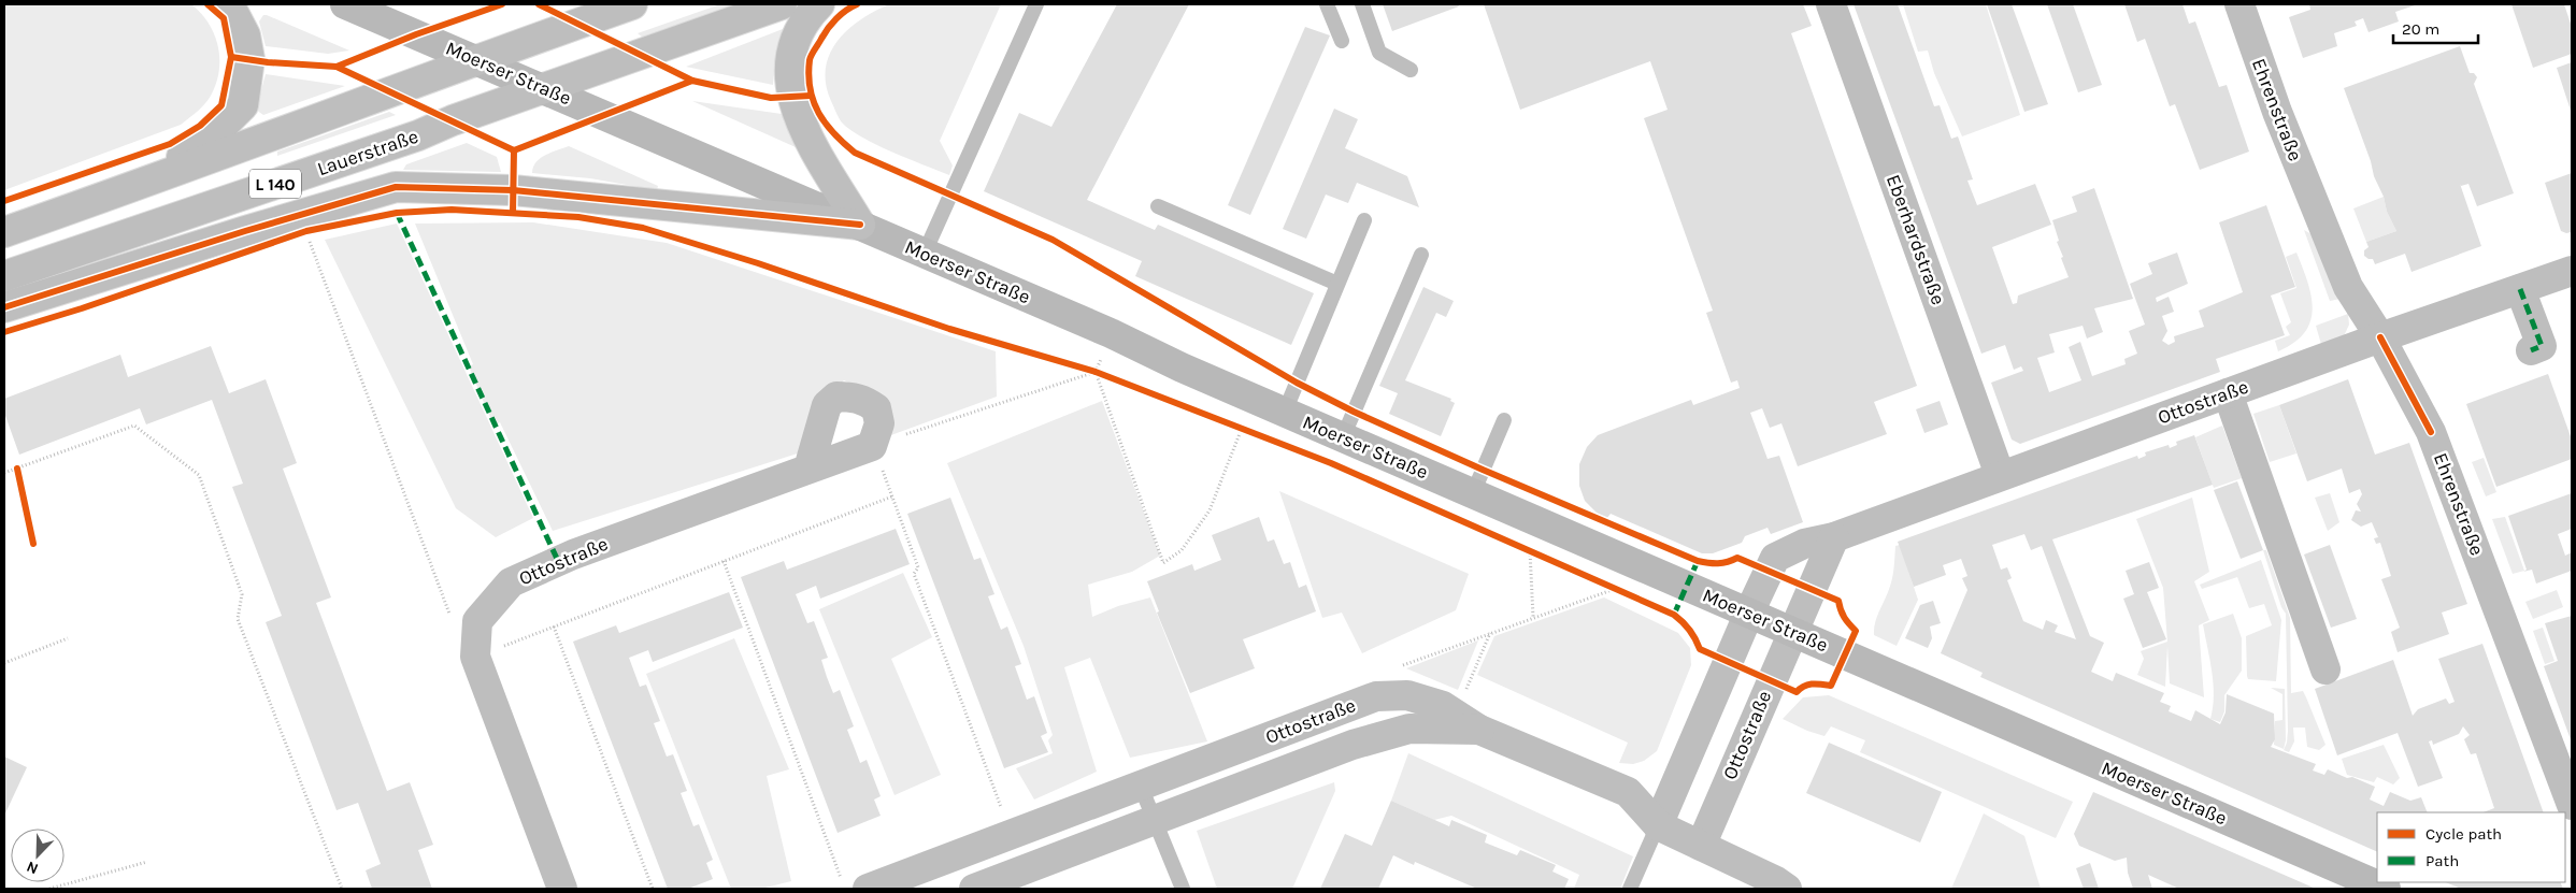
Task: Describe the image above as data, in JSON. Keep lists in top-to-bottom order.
{
  "streets": {
    "main road": ["Moerser Straße"],
    "street": [
      "Ehrenstraße",
      "Lauerstraße",
      "L 140",
      "Eberhardstraße",
      "Ottostraße"
    ]
  },
  "crossings": [
    ["Moerser Straße", "Lauerstraße"],
    ["Moerser Straße", "L 140"],
    ["Moerser Straße", "Ottostraße"],
    ["Ehrenstraße", "Ottostraße"],
    ["Lauerstraße", "L 140"],
    ["Eberhardstraße", "Ottostraße"]
  ],
  "legend": ["Cycle path", "Path"],
  "scale_bar": "20 m",
  "north": "bottom left"
}
